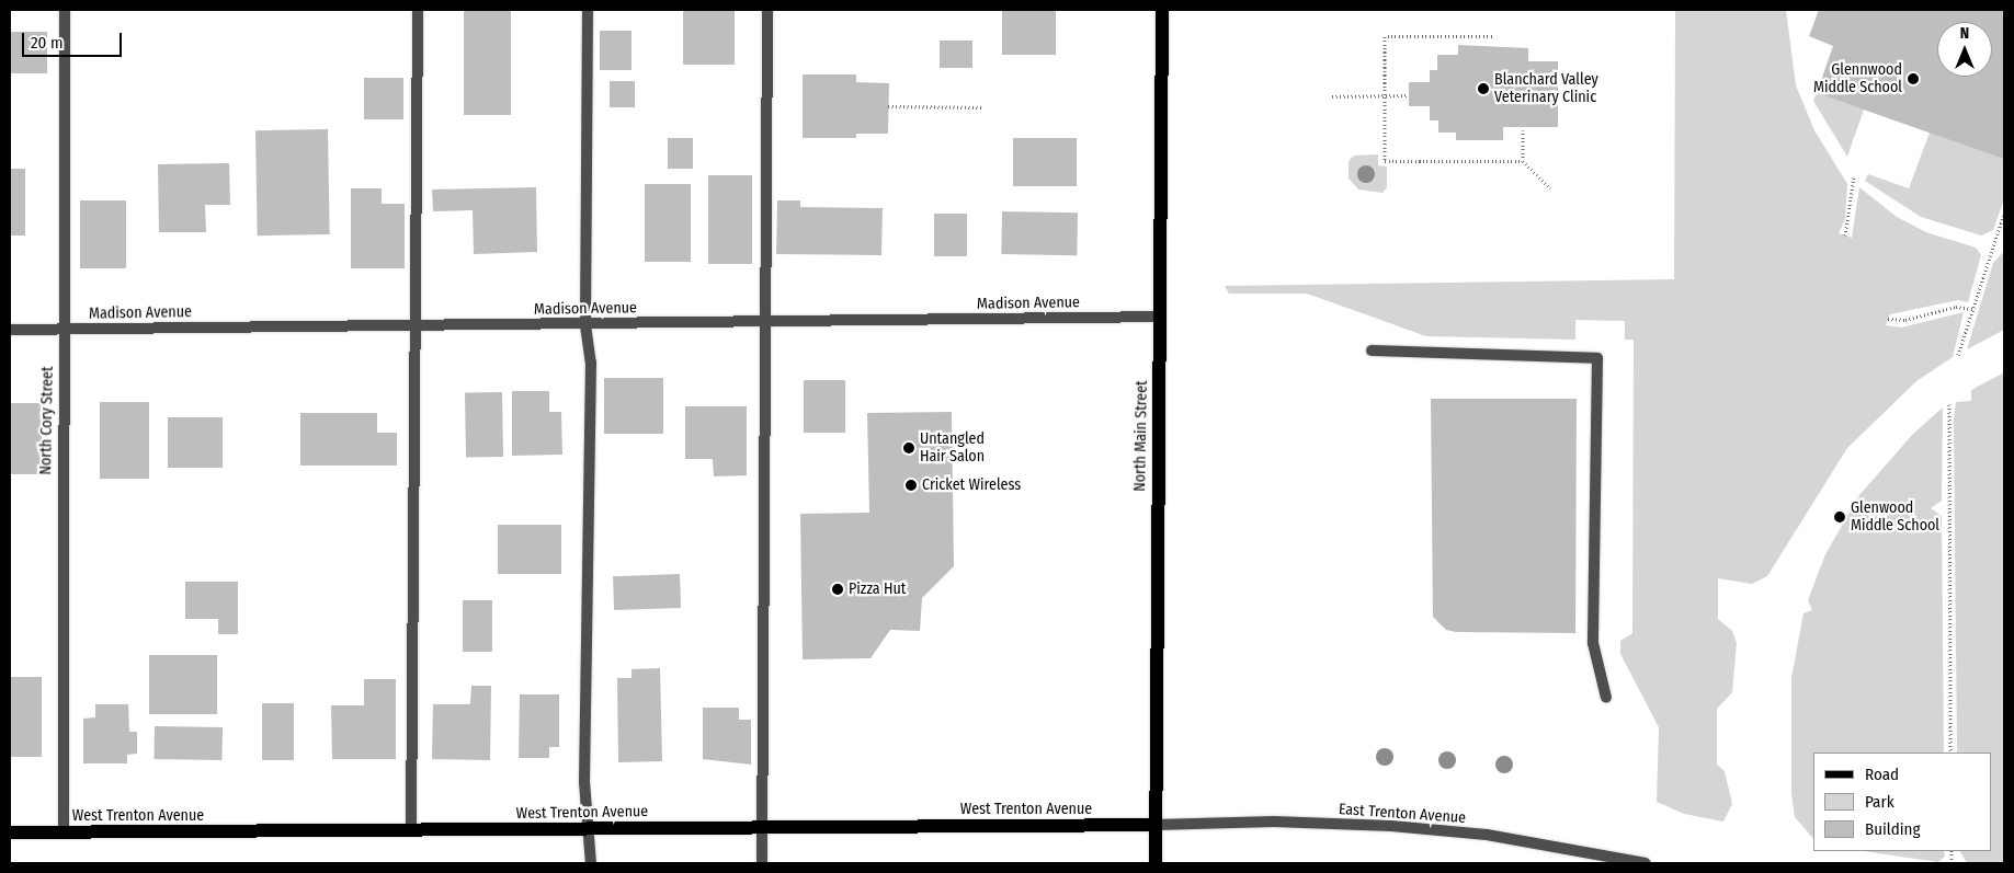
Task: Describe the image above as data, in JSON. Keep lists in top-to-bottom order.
{
  "streets": {
    "main road": ["North Main Street", "West Trenton Avenue"],
    "street": ["Madison Avenue", "North Cory Street", "East Trenton Avenue"]
  },
  "crossings": [
    ["Madison Avenue", "North Cory Street"],
    ["Madison Avenue", "North Main Street"],
    ["North Cory Street", "West Trenton Avenue"],
    ["North Main Street", "West Trenton Avenue"],
    ["North Main Street", "East Trenton Avenue"],
    ["West Trenton Avenue", "East Trenton Avenue"]
  ],
  "places": [
    "Glennwood Middle School",
    "Blanchard Valley Veterinary Clinic",
    "Untangled Hair Salon",
    "Cricket Wireless",
    "Glenwood Middle School",
    "Pizza Hut"
  ],
  "legend": ["Road", "Park", "Building"],
  "scale_bar": "20 m",
  "north": "top"
}
